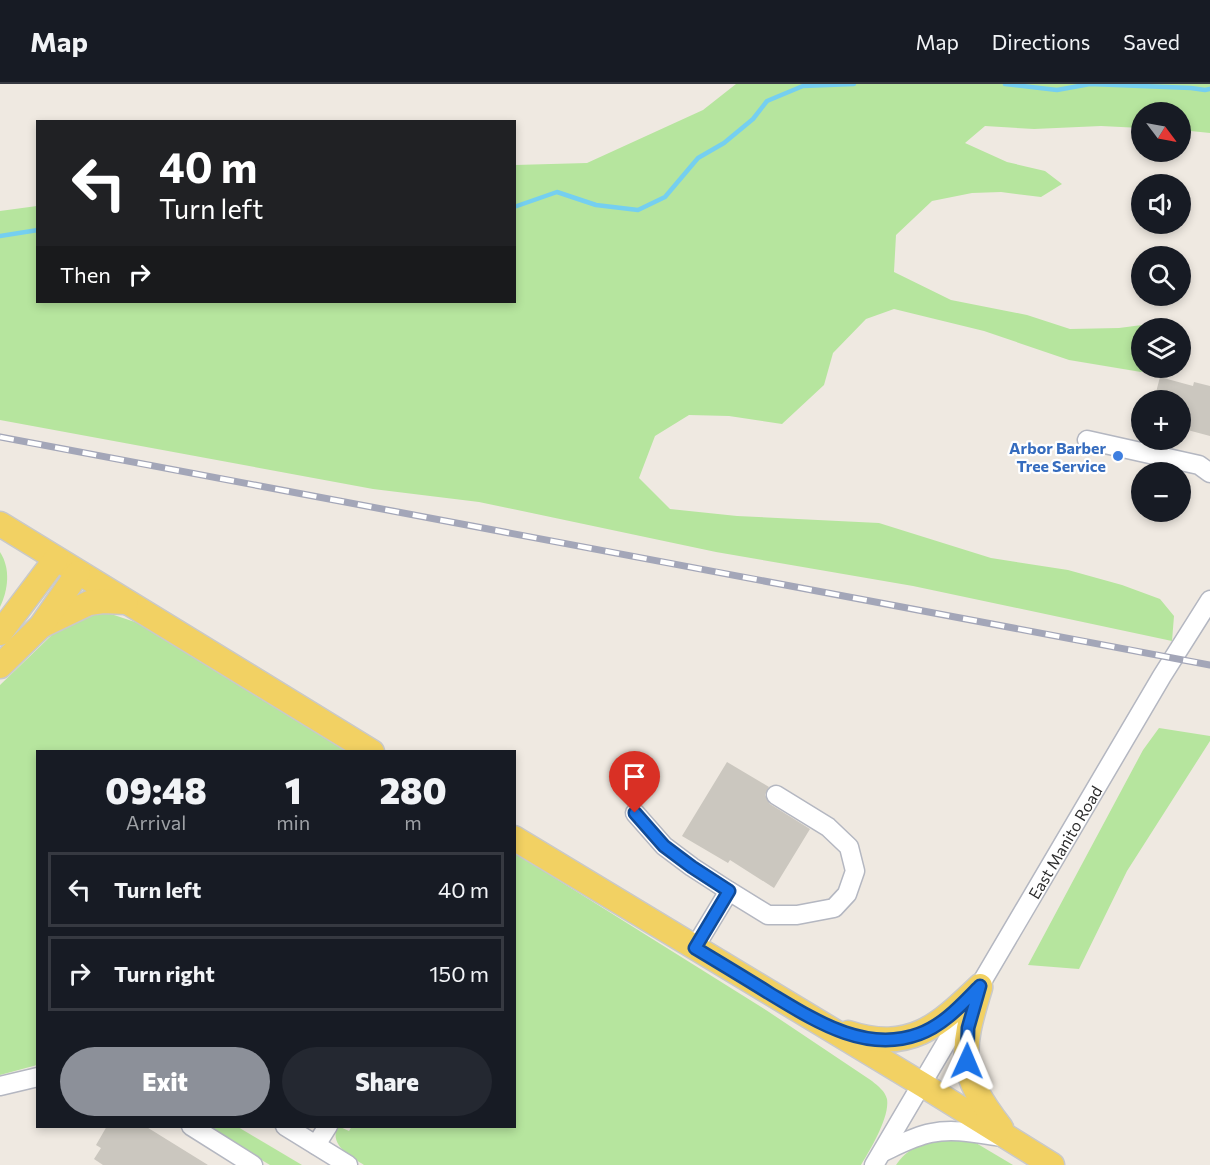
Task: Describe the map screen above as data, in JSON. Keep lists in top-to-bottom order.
{
  "streets": {
    "street": ["East Manito Road"]
  },
  "places": ["Arbor Barber Tree Service"],
  "north": "bottom right",
  "page": {
    "header": "Map",
    "nav": ["Map", "Directions", "Saved"],
    "map_buttons": ["+", "−"],
    "turn": ["40 m", "Turn left"],
    "then": "Then",
    "eta": [
      "09:48",
      "Arrival",
      "1",
      "min",
      "280",
      "m"
    ],
    "list": [
      {
        "name": "Turn left",
        "value": "40 m"
      },
      {
        "name": "Turn right",
        "value": "150 m"
      }
    ],
    "buttons": ["Exit", "Share"]
  }
}
